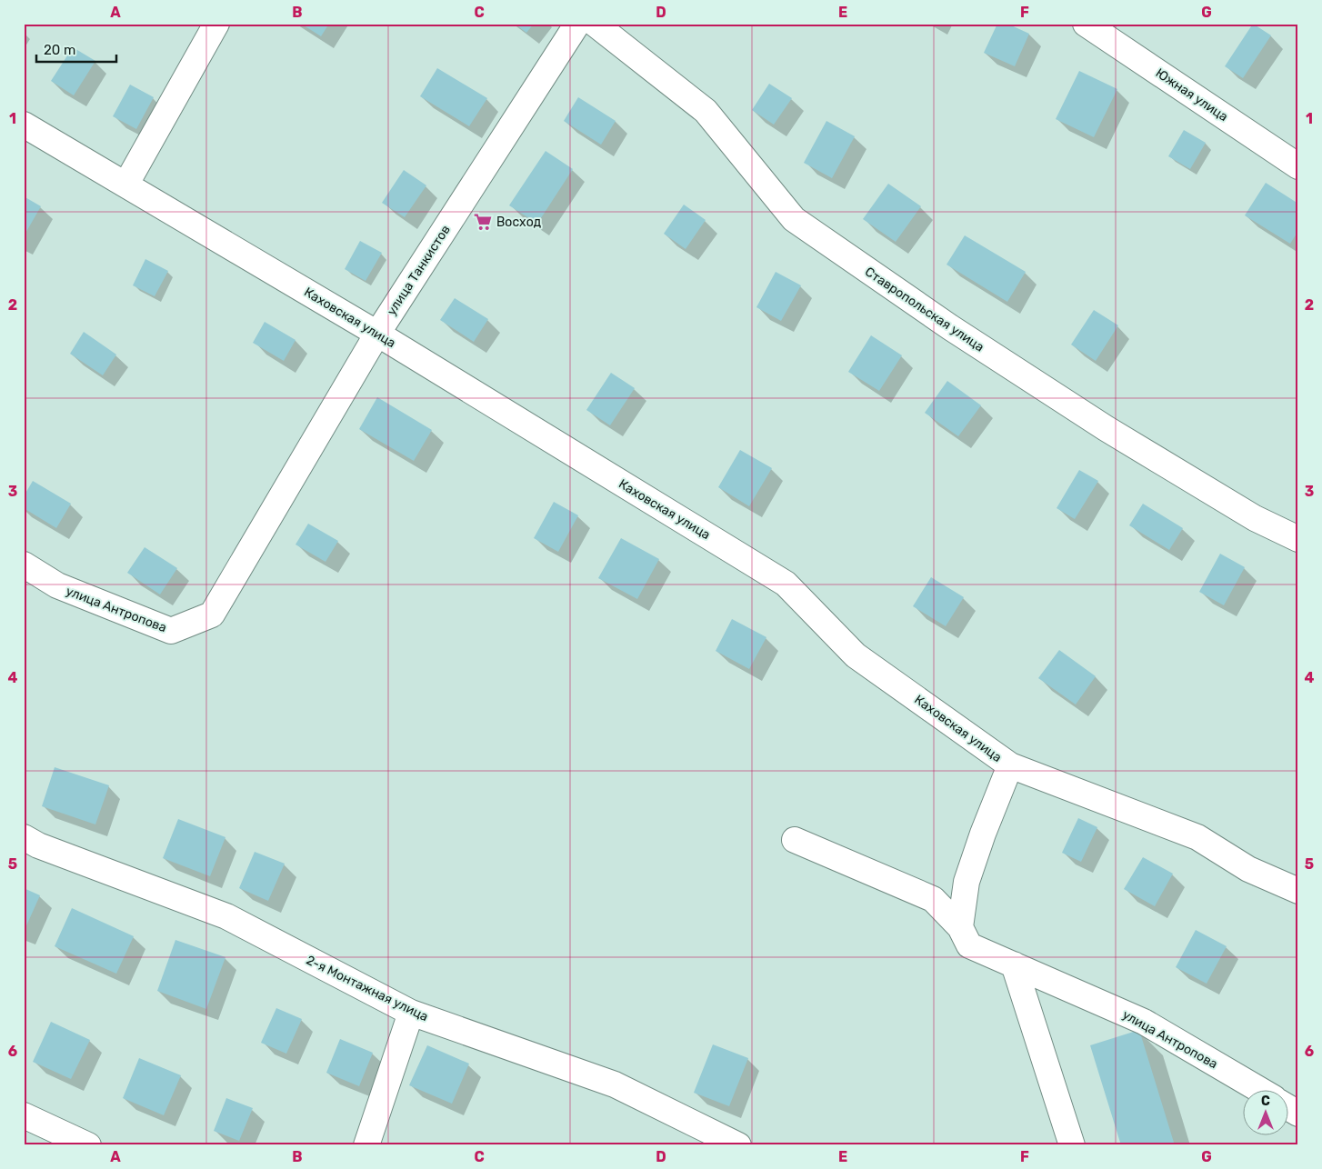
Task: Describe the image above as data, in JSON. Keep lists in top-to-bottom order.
{
  "streets": {
    "street": [
      "Южная улица",
      "улица Танкистов",
      "Ставропольская улица",
      "Каховская улица",
      "улица Антропова",
      "2-я Монтажная улица"
    ]
  },
  "crossings": [
    ["улица Танкистов", "Каховская улица"],
    ["улица Танкистов", "улица Антропова"]
  ],
  "places": {
    "supermarket": ["Восход"]
  },
  "scale_bar": "20 m",
  "north": "top",
  "grid": {
    "columns": [
      "A",
      "B",
      "C",
      "D",
      "E",
      "F",
      "G"
    ],
    "rows": [
      "1",
      "2",
      "3",
      "4",
      "5",
      "6"
    ]
  }
}
